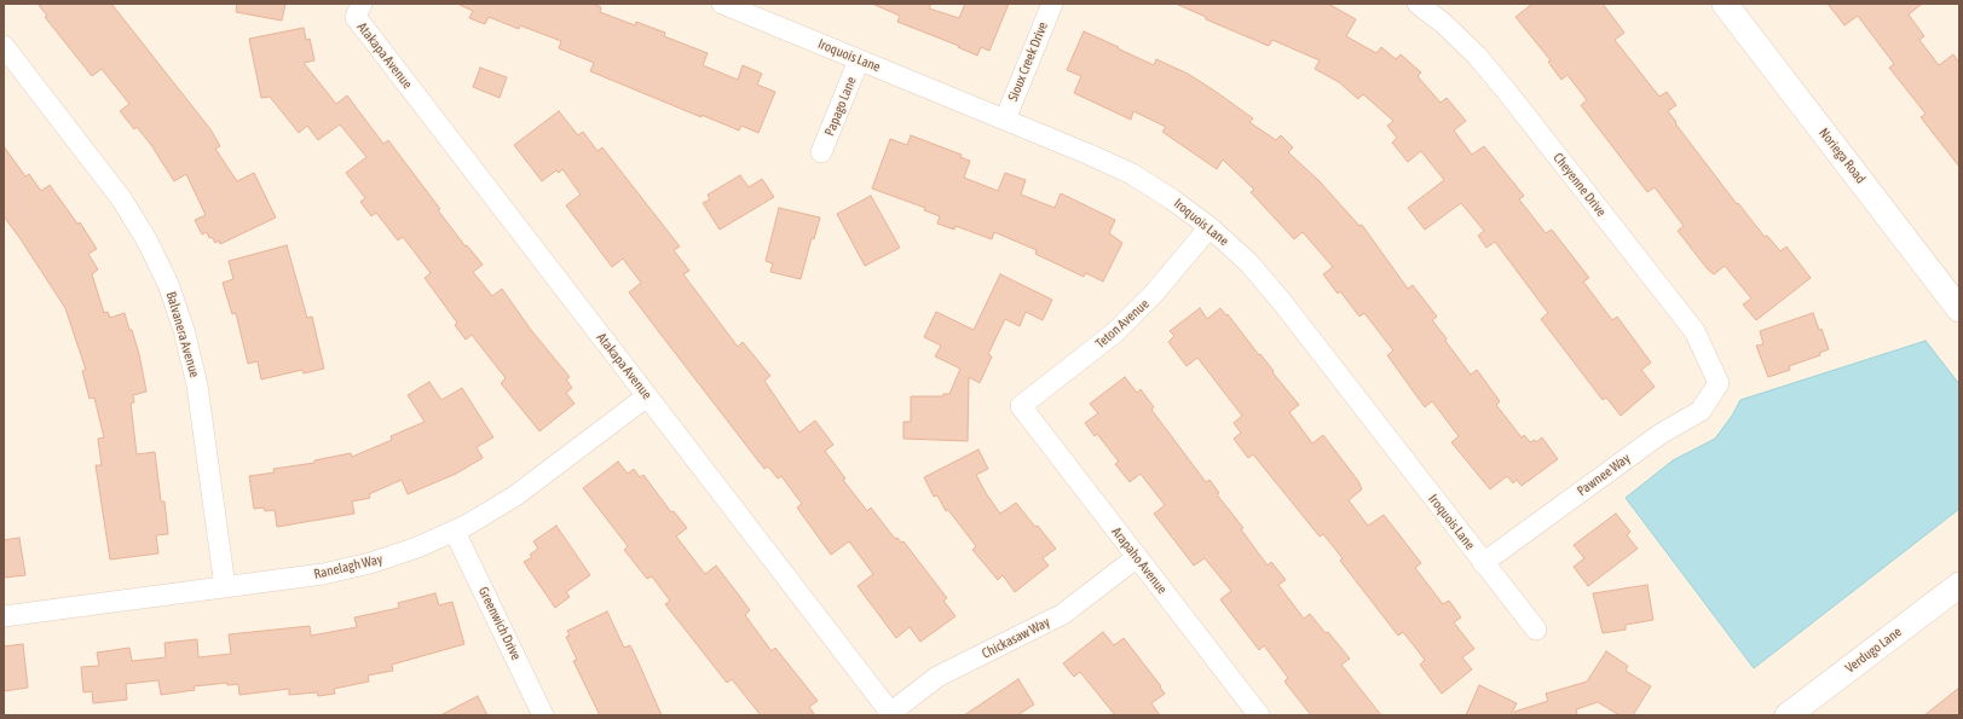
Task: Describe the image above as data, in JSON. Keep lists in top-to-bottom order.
{
  "streets": {
    "street": [
      "Atakapa Avenue",
      "Iroquois Lane",
      "Sioux Creek Drive",
      "Papago Lane",
      "Noriega Road",
      "Cheyenne Drive",
      "Teton Avenue",
      "Balvanera Avenue",
      "Pawnee Way",
      "Arapaho Avenue",
      "Ranelagh Way",
      "Greenwich Drive",
      "Chickasaw Way",
      "Verdugo Lane"
    ]
  },
  "crossings": [
    ["Atakapa Avenue", "Ranelagh Way"],
    ["Atakapa Avenue", "Chickasaw Way"],
    ["Iroquois Lane", "Sioux Creek Drive"],
    ["Iroquois Lane", "Papago Lane"],
    ["Iroquois Lane", "Teton Avenue"],
    ["Iroquois Lane", "Pawnee Way"],
    ["Cheyenne Drive", "Pawnee Way"],
    ["Teton Avenue", "Arapaho Avenue"],
    ["Balvanera Avenue", "Ranelagh Way"],
    ["Arapaho Avenue", "Chickasaw Way"],
    ["Ranelagh Way", "Greenwich Drive"]
  ]
}
